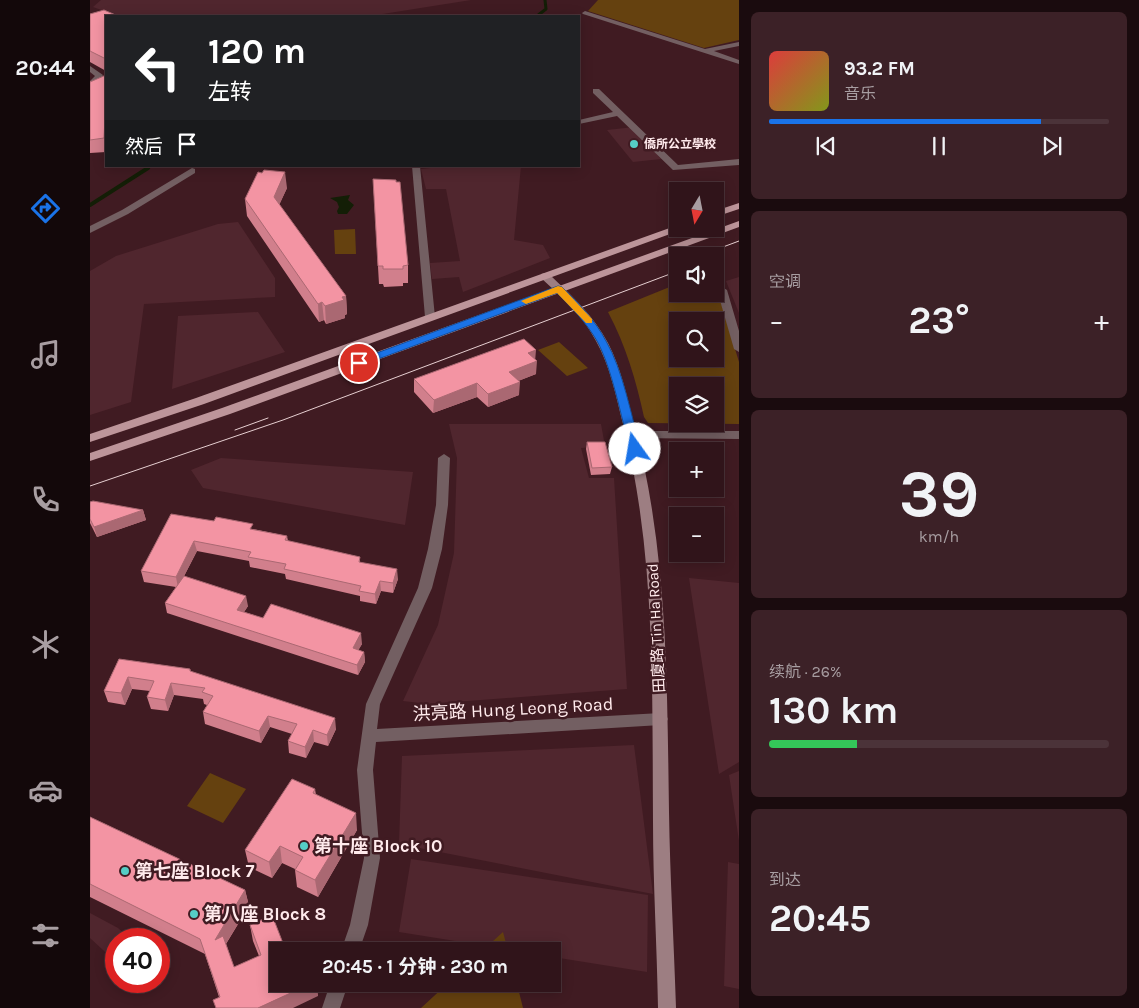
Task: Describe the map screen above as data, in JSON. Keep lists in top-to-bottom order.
{
  "streets": {
    "street": ["田廈路 Tin Ha Road", "洪亮路 Hung Leong Road"]
  },
  "crossings": [
    ["田廈路 Tin Ha Road", "洪亮路 Hung Leong Road"]
  ],
  "places": [
    "僑所公立學校",
    "第十座 Block 10",
    "第七座 Block 7",
    "第八座 Block 8"
  ],
  "north": "bottom",
  "page": {
    "tabs": "20:44",
    "turn": ["120 m", "左转"],
    "song": ["93.2 FM", "音乐"],
    "then": "然后",
    "map_buttons": ["+", "−"],
    "tile": [
      "空调",
      ["39", "km/h"],
      ["续航 · 26%", "130 km"],
      ["到达", "20:45"]
    ],
    "heat": ["−", "23°", "+"],
    "limit": "40",
    "trip": "20:45 · 1 分钟 · 230 m"
  }
}
